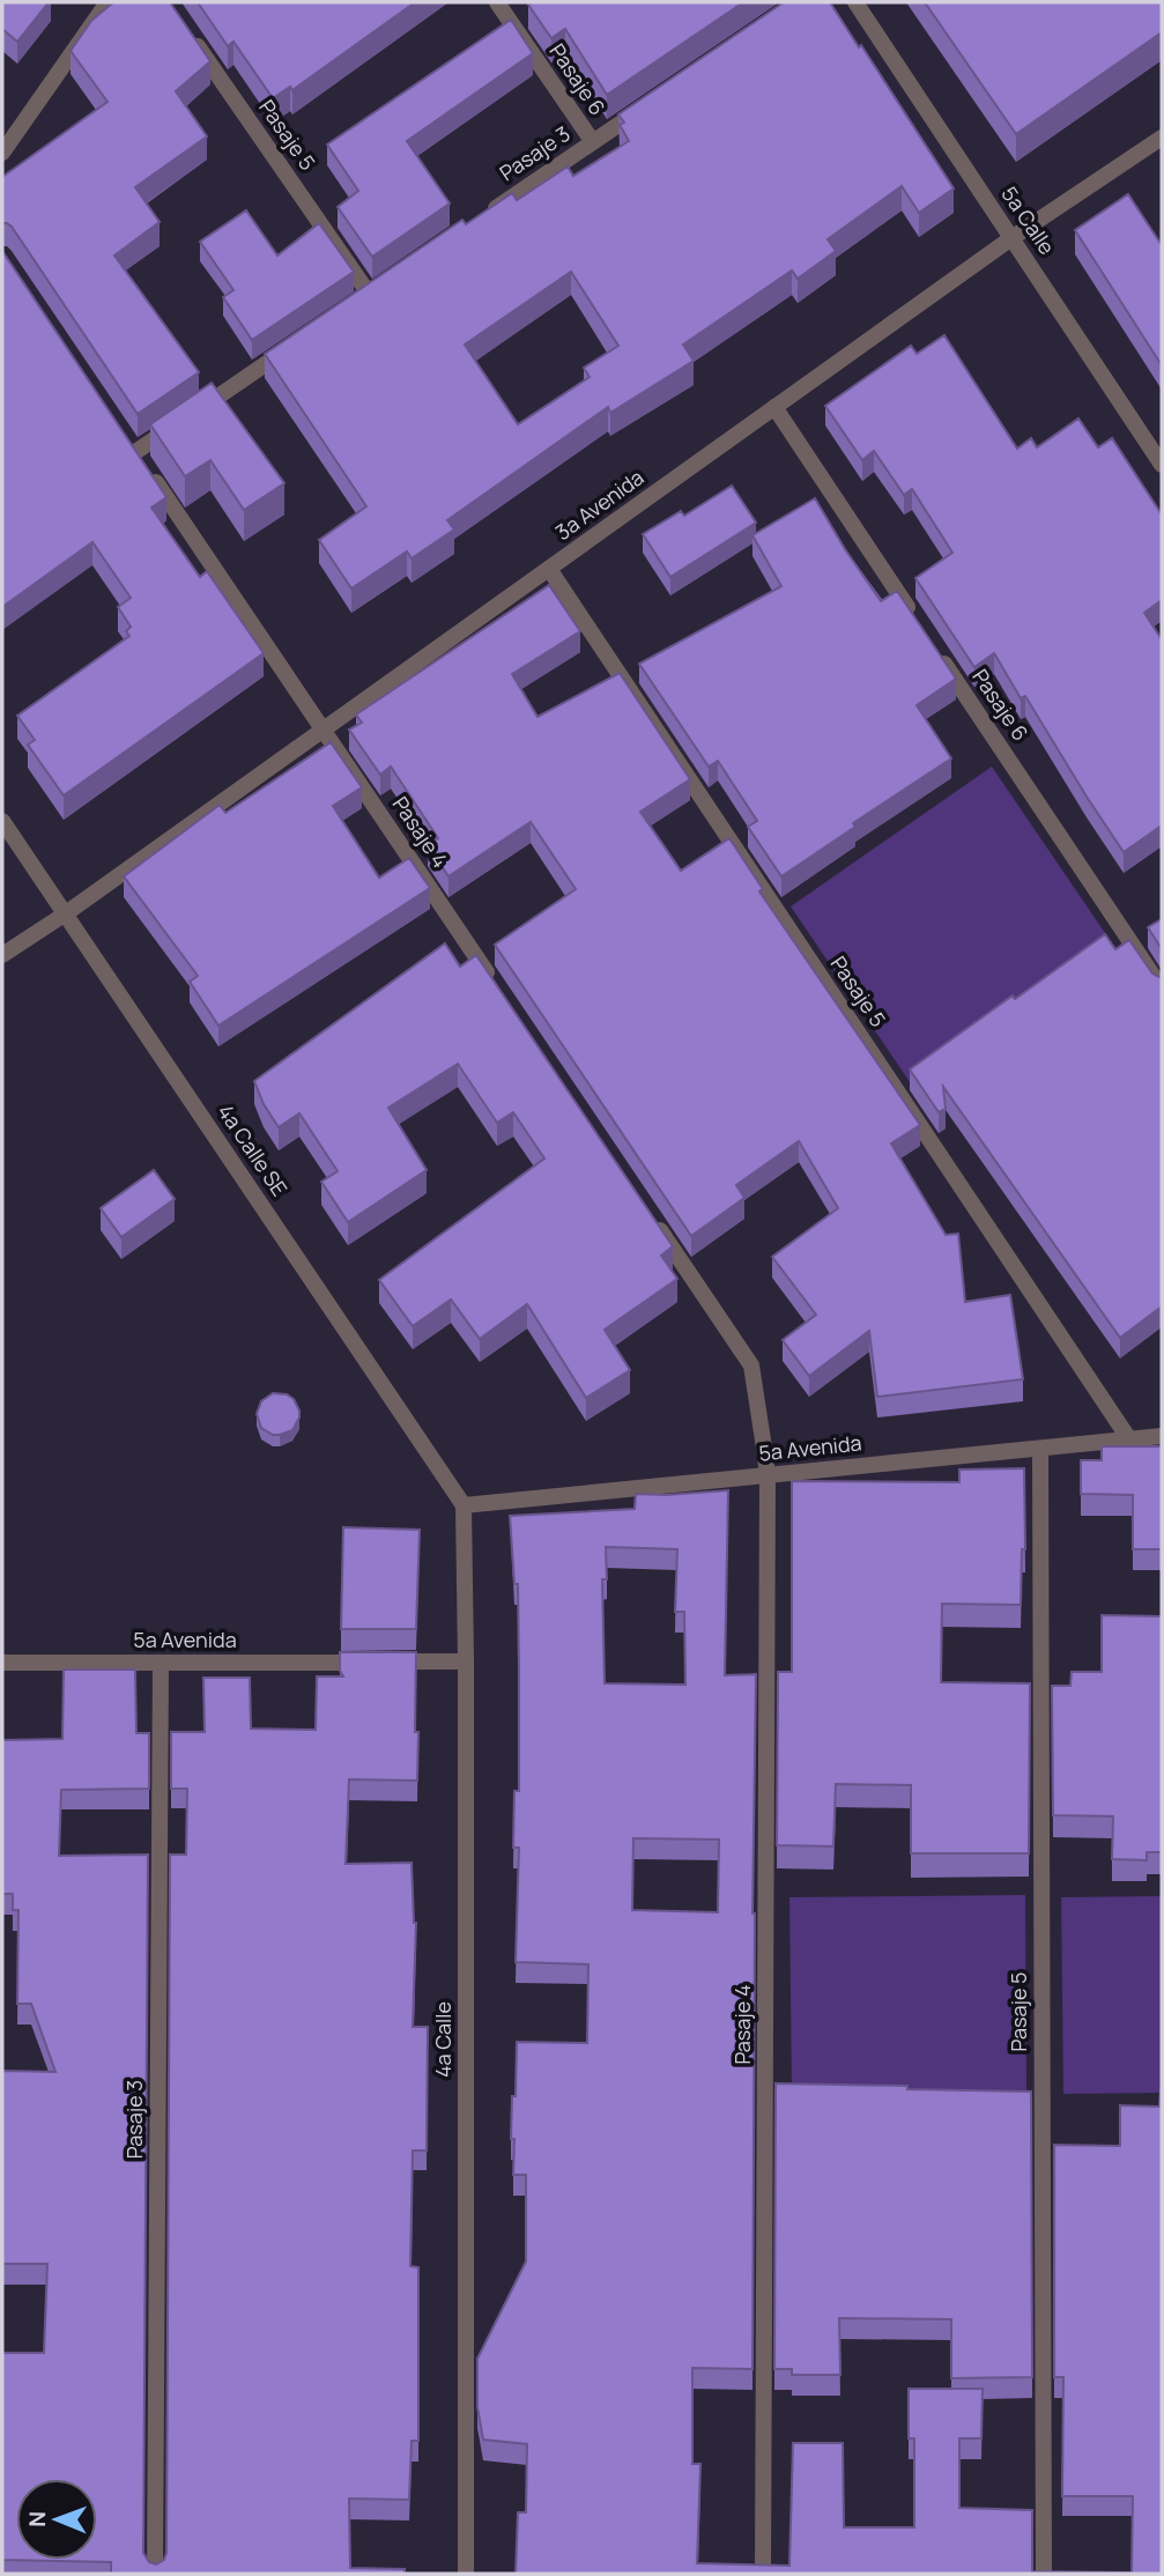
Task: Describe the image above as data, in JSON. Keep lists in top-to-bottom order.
{
  "streets": {
    "street": [
      "Pasaje 6",
      "Pasaje 5",
      "Pasaje 3",
      "5a Calle",
      "3a Avenida",
      "Pasaje 4",
      "4a Calle SE",
      "5a Avenida",
      "4a Calle"
    ]
  },
  "crossings": [
    ["Pasaje 6", "Pasaje 3"],
    ["Pasaje 5", "3a Avenida"],
    ["Pasaje 5", "5a Avenida"],
    ["Pasaje 3", "5a Avenida"],
    ["5a Calle", "3a Avenida"],
    ["3a Avenida", "Pasaje 4"],
    ["3a Avenida", "4a Calle SE"],
    ["Pasaje 4", "5a Avenida"],
    ["4a Calle SE", "5a Avenida"],
    ["4a Calle SE", "4a Calle"],
    ["5a Avenida", "4a Calle"]
  ],
  "north": "left"
}
